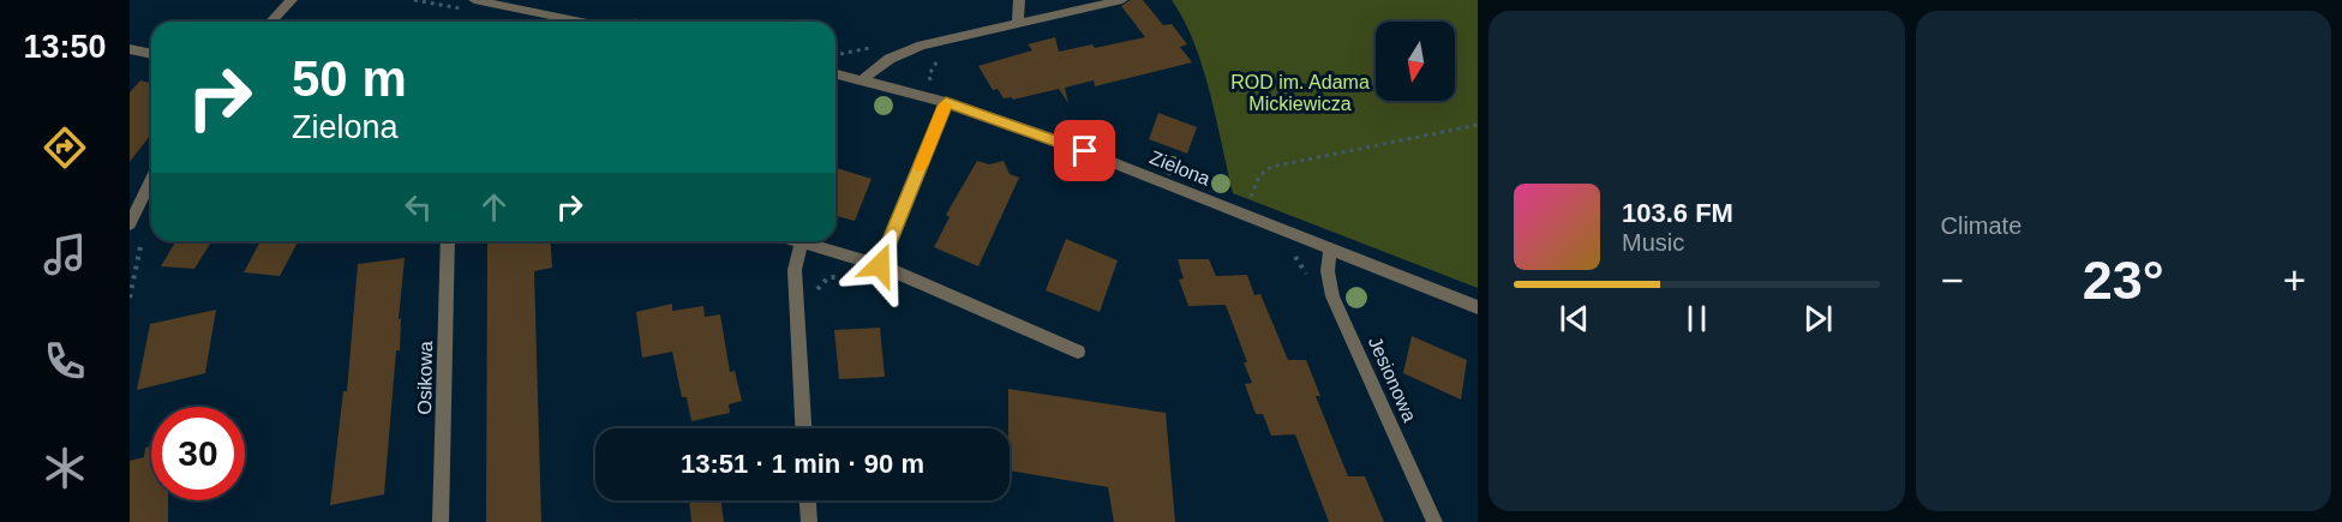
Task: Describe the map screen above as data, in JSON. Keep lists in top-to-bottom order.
{
  "streets": {
    "street": ["Zielona", "Osikowa", "Jesionowa"]
  },
  "crossings": [
    ["Zielona", "Jesionowa"]
  ],
  "parks": ["ROD im. Adama Mickiewicza"],
  "north": "bottom",
  "page": {
    "tabs": "13:50",
    "tile": "Climate",
    "turn": ["50 m", "Zielona"],
    "song": ["103.6 FM", "Music"],
    "heat": ["−", "23°", "+"],
    "limit": "30",
    "trip": "13:51 · 1 min · 90 m"
  }
}
